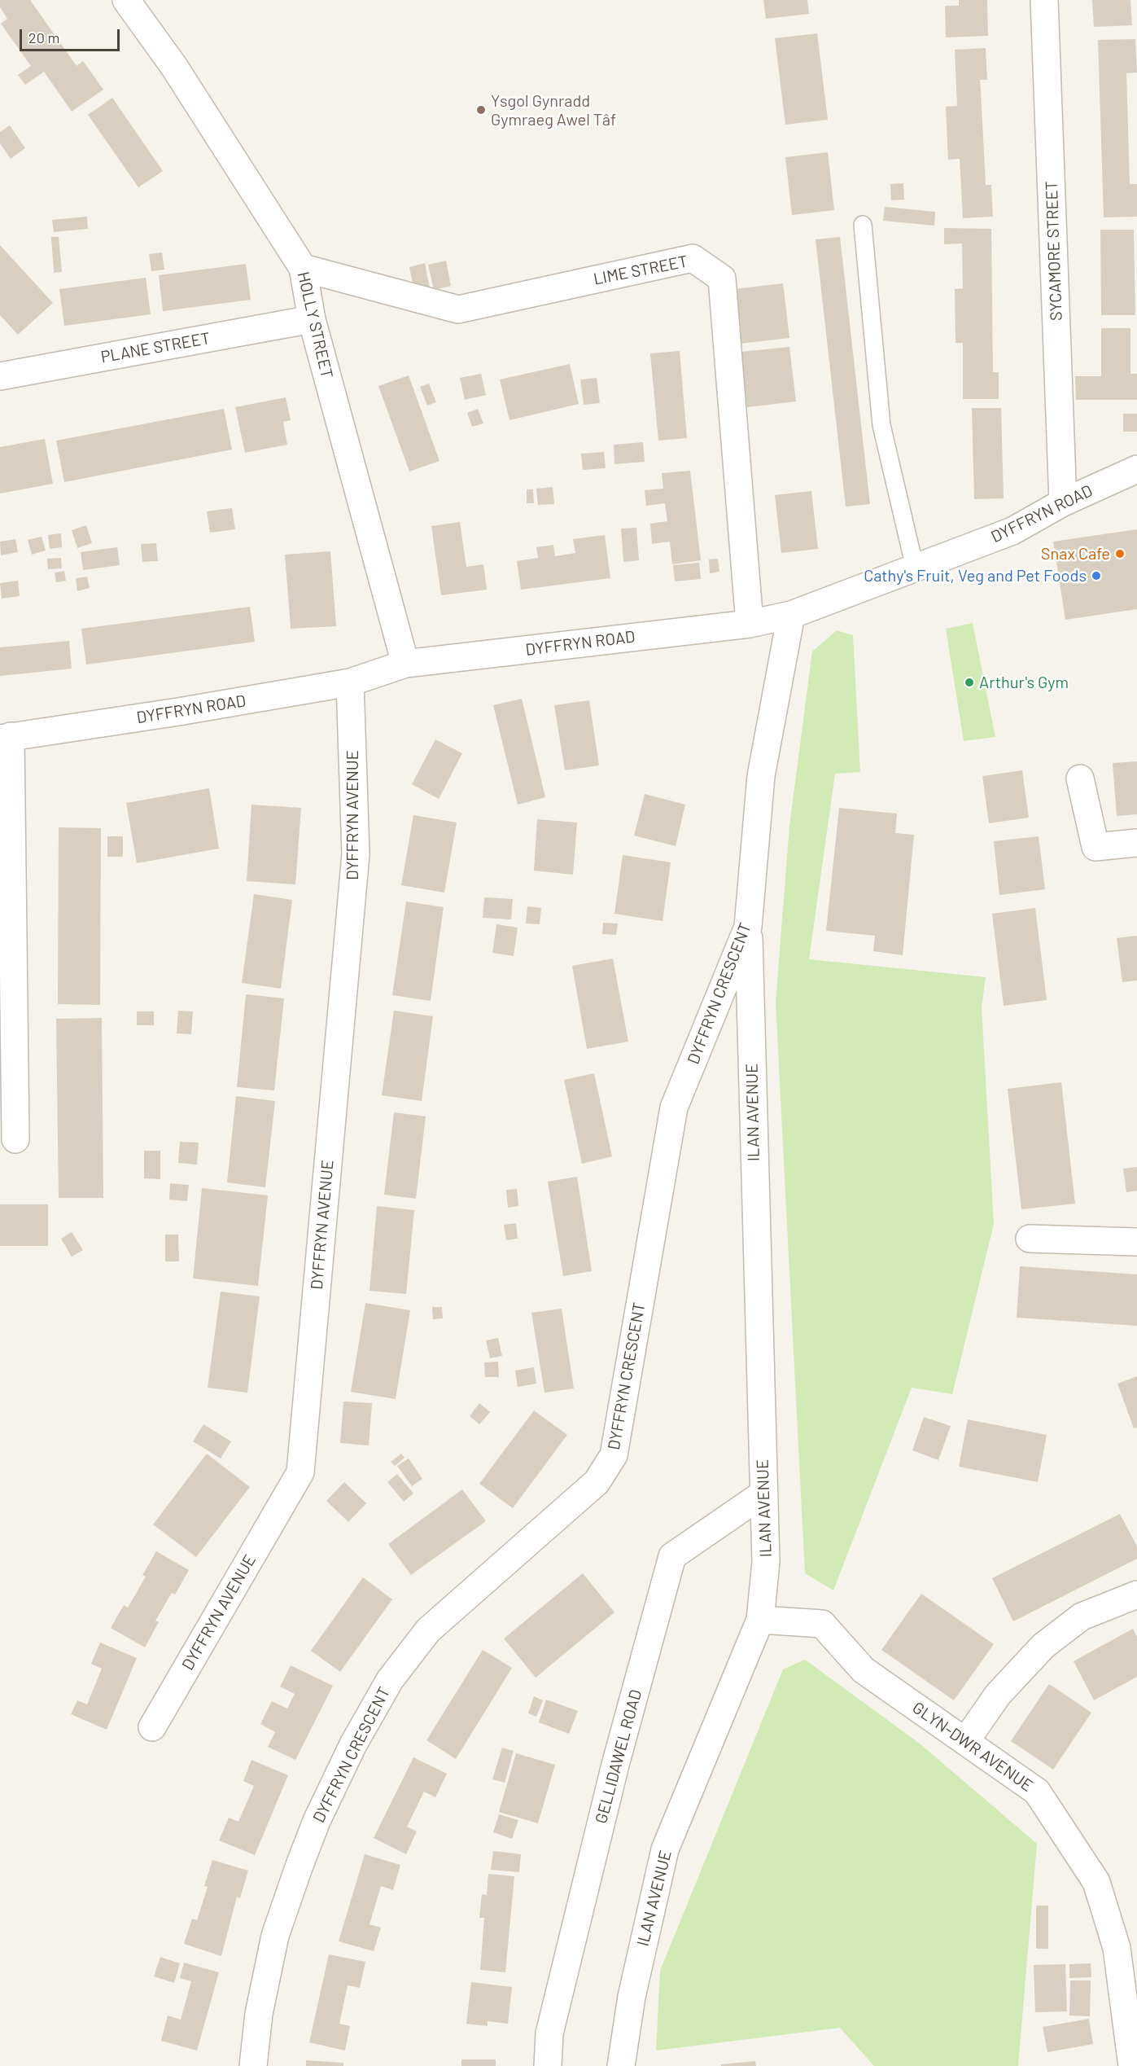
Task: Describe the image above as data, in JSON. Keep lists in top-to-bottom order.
{
  "streets": {
    "street": [
      "SYCAMORE STREET",
      "LIME STREET",
      "HOLLY STREET",
      "PLANE STREET",
      "DYFFRYN ROAD",
      "DYFFRYN AVENUE",
      "DYFFRYN CRESCENT",
      "ILAN AVENUE",
      "GLYN-DWR AVENUE",
      "GELLIDAWEL ROAD"
    ]
  },
  "crossings": [
    ["SYCAMORE STREET", "DYFFRYN ROAD"],
    ["LIME STREET", "HOLLY STREET"],
    ["LIME STREET", "DYFFRYN ROAD"],
    ["HOLLY STREET", "PLANE STREET"],
    ["HOLLY STREET", "DYFFRYN ROAD"],
    ["DYFFRYN ROAD", "DYFFRYN AVENUE"],
    ["DYFFRYN ROAD", "DYFFRYN CRESCENT"],
    ["DYFFRYN CRESCENT", "ILAN AVENUE"],
    ["ILAN AVENUE", "GLYN-DWR AVENUE"],
    ["ILAN AVENUE", "GELLIDAWEL ROAD"]
  ],
  "places": [
    "Ysgol Gynradd Gymraeg Awel Tâf",
    "Snax Cafe",
    "Cathy's Fruit, Veg and Pet Foods",
    "Arthur's Gym"
  ],
  "scale_bar": "20 m"
}
